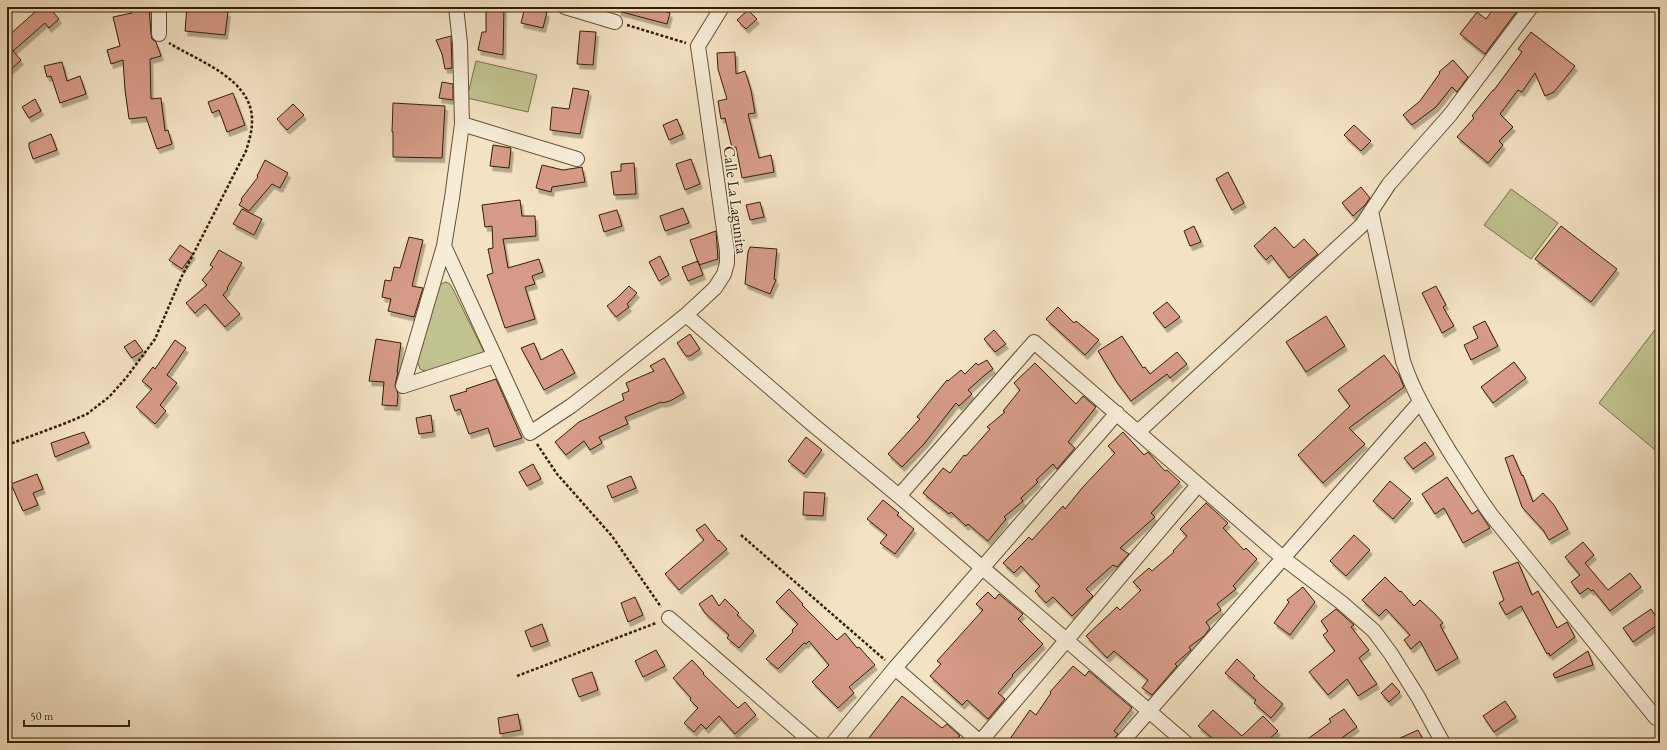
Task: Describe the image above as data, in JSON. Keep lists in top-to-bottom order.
{
  "streets": {
    "street": ["Calle La Lagunita"]
  },
  "scale_bar": "50 m"
}
